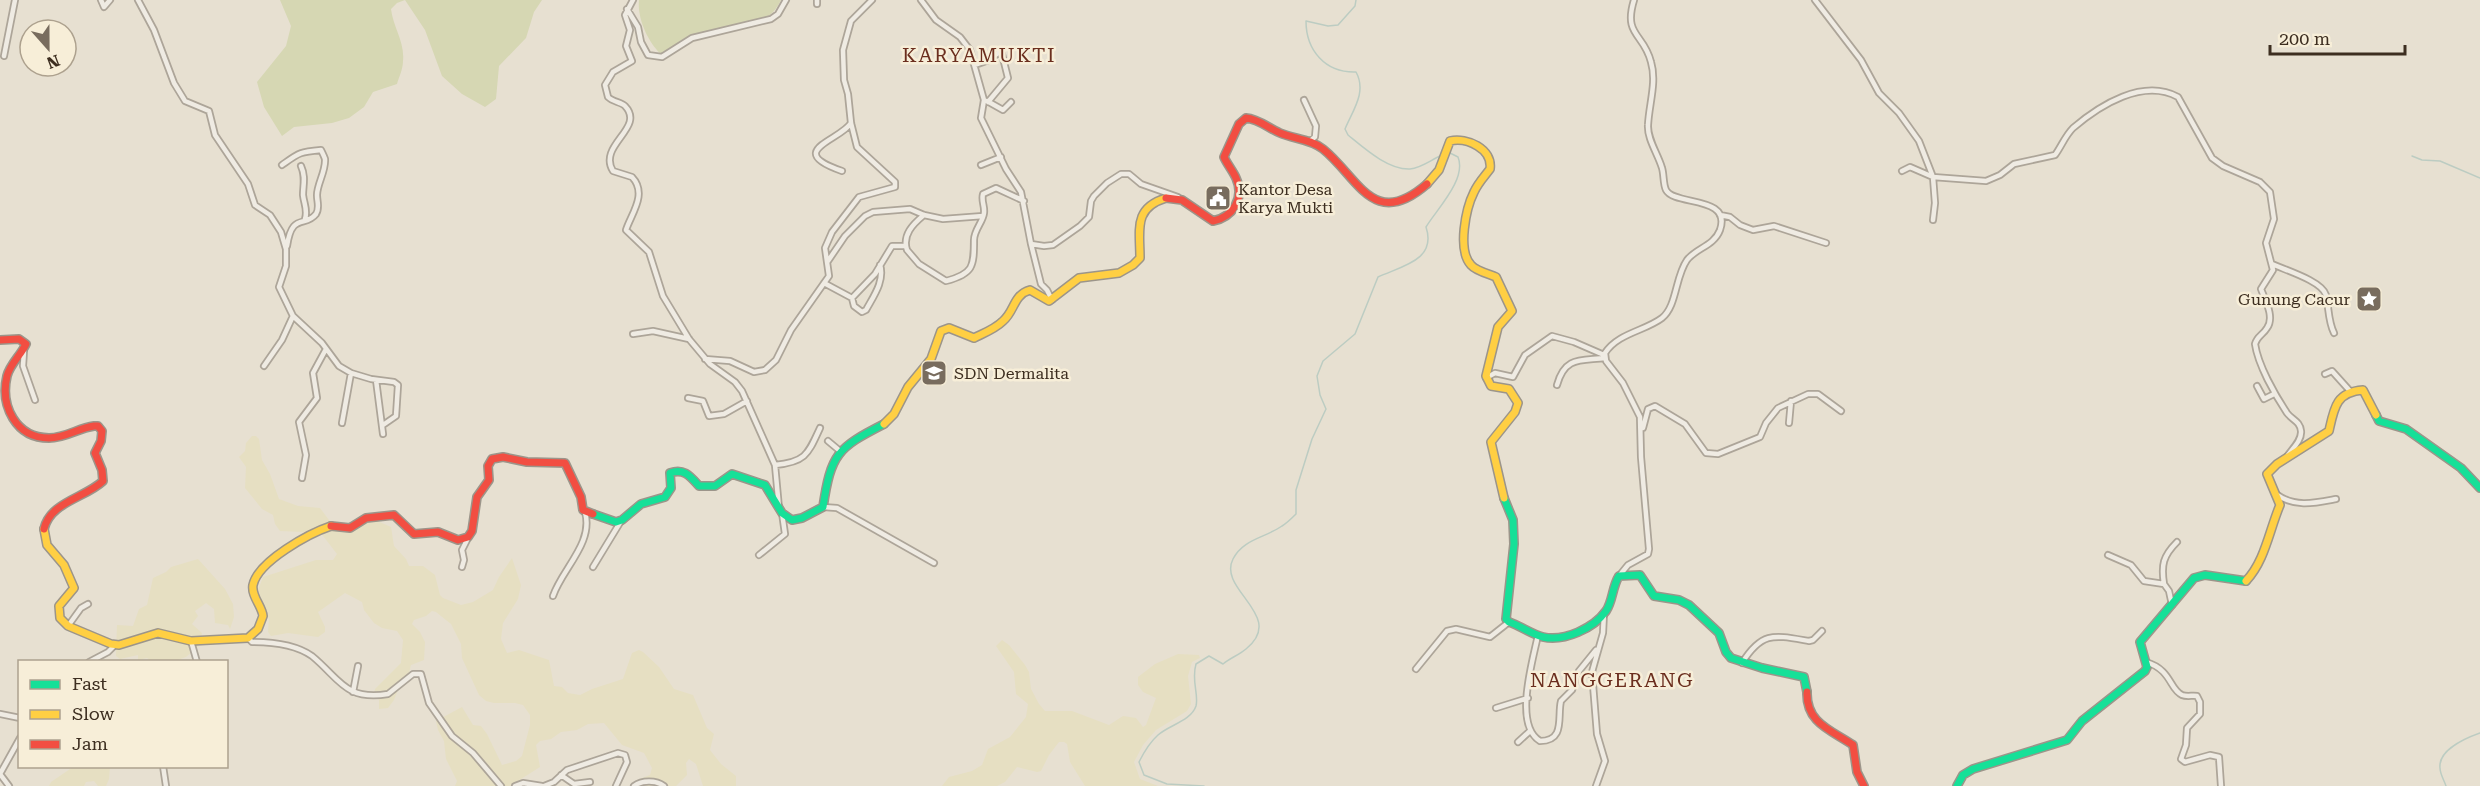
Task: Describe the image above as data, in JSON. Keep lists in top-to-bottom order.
{
  "districts": ["KARYAMUKTI", "NANGGERANG"],
  "places": {
    "public building": ["Kantor Desa Karya Mukti"],
    "place": ["Gunung Cacur"],
    "school or university": ["SDN Dermalita"]
  },
  "legend": ["Fast", "Slow", "Jam"],
  "scale_bar": "200 m",
  "north": "bottom"
}
